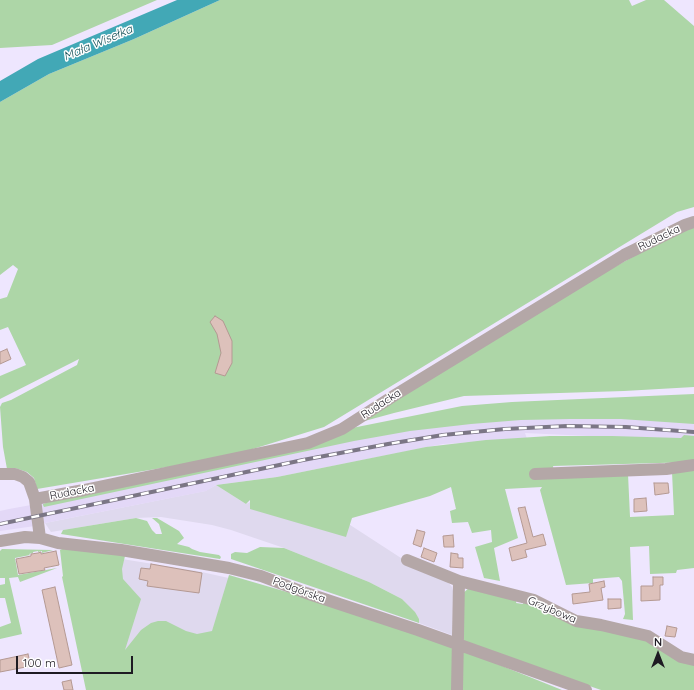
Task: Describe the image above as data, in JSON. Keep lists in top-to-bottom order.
{
  "streets": {
    "street": ["Rudacka", "Podgórska", "Grzybowa"]
  },
  "water": ["Mała Wisełka"],
  "scale_bar": "100 m",
  "north": "top"
}
